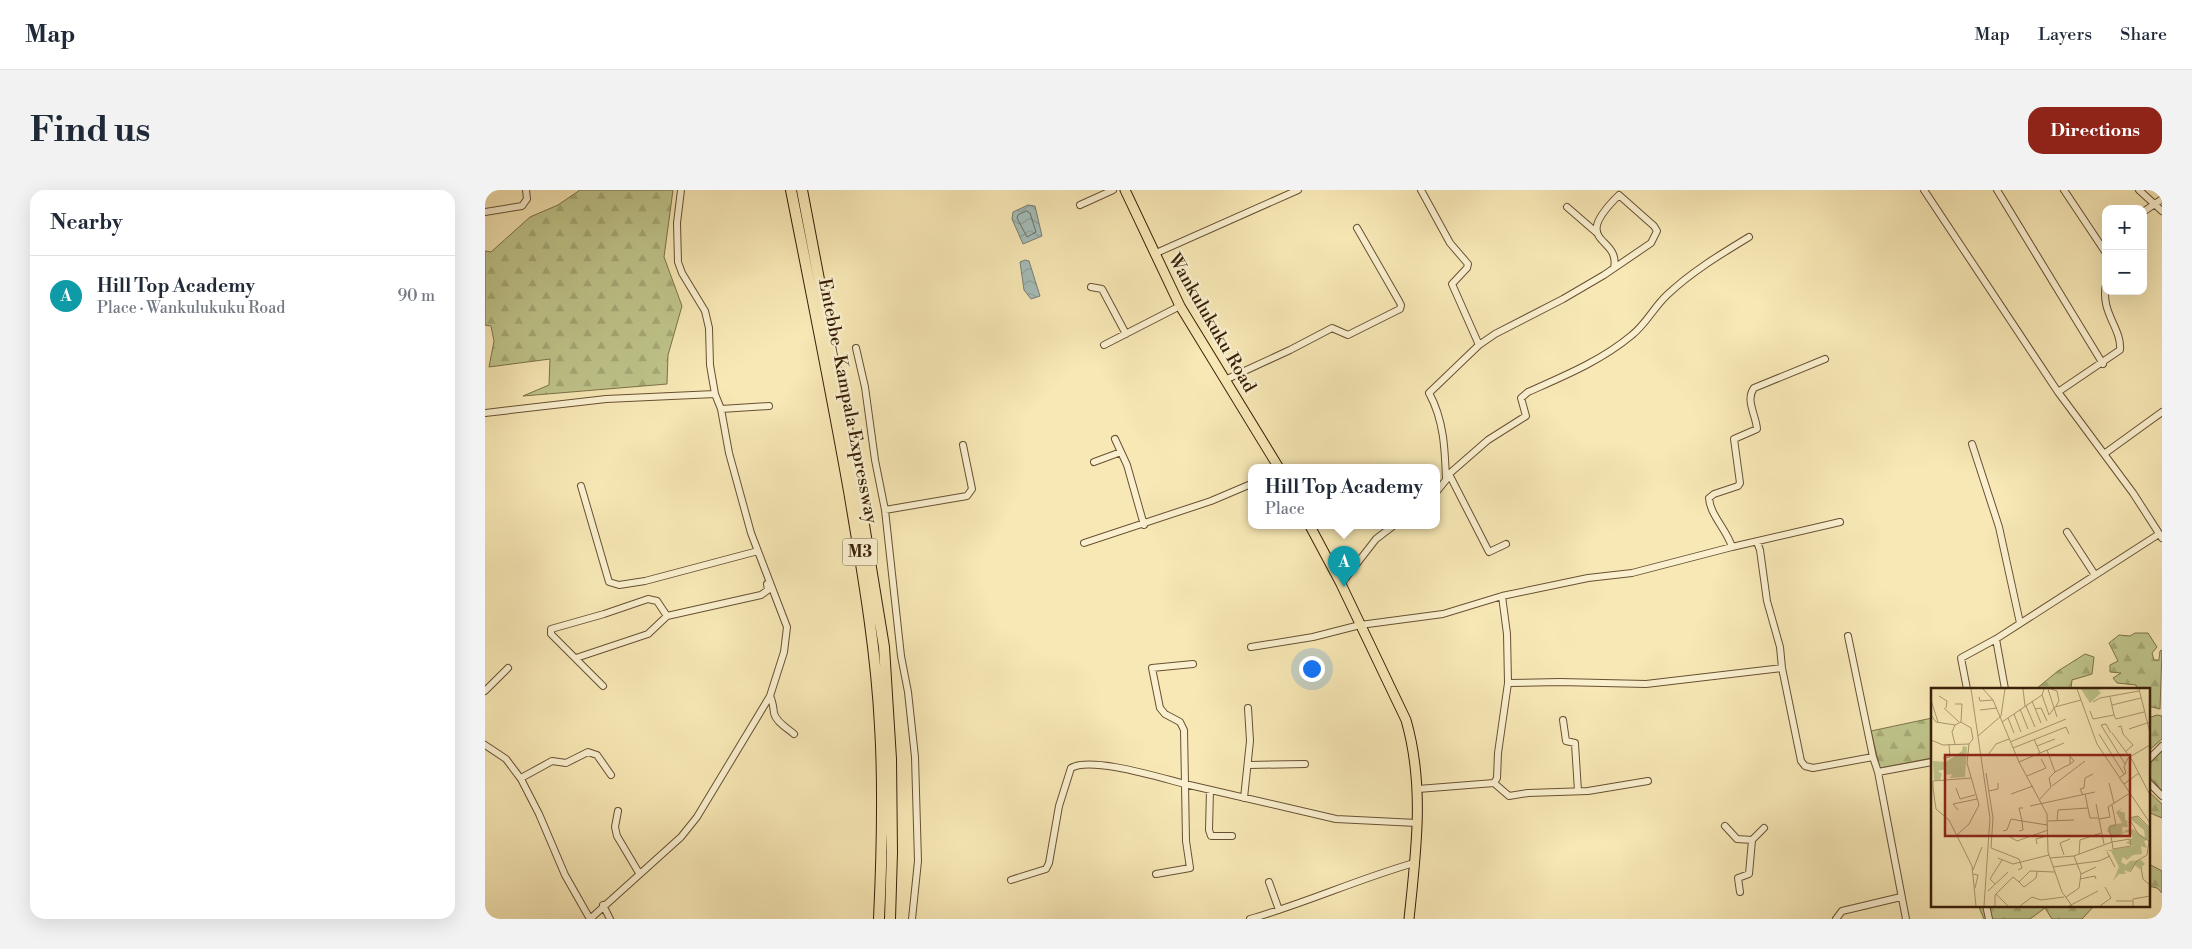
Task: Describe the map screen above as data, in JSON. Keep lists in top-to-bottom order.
{
  "streets": {
    "highway": ["Entebbe–Kampala Expressway", "M3"],
    "main road": ["Wankulukuku Road"]
  },
  "page": {
    "header": "Map",
    "nav": ["Map", "Layers", "Share"],
    "buttons": "Directions",
    "title": "Find us",
    "heading": "Nearby",
    "map_buttons": ["+", "−"],
    "list": [
      {
        "mark": "A",
        "name": "Hill Top Academy",
        "note": "Place · Wankulukuku Road",
        "value": "90 m"
      }
    ],
    "popup": ["Hill Top Academy", "Place"],
    "pins": "A"
  }
}
